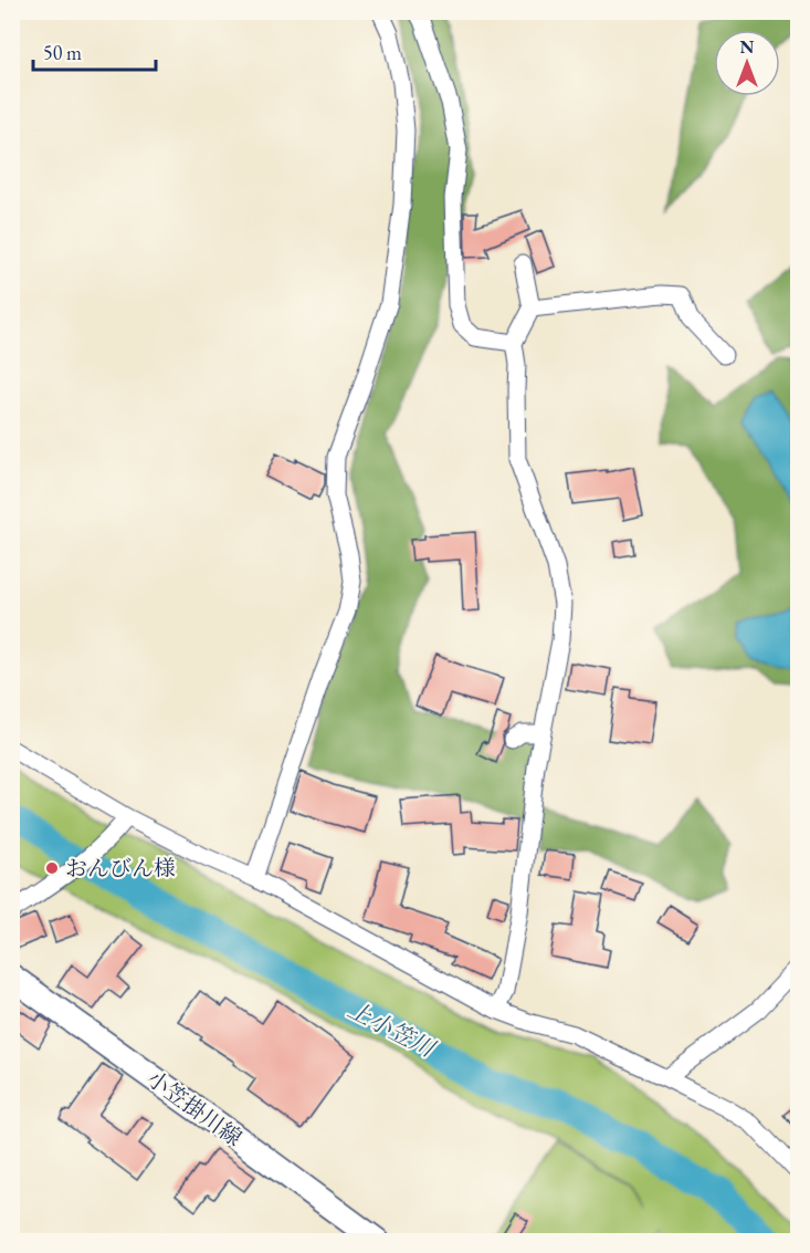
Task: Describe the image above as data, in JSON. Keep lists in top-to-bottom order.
{
  "streets": {
    "main road": ["小笠掛川線"]
  },
  "water": ["上小笠川"],
  "places": ["おんびん様"],
  "scale_bar": "50 m",
  "north": "top"
}
